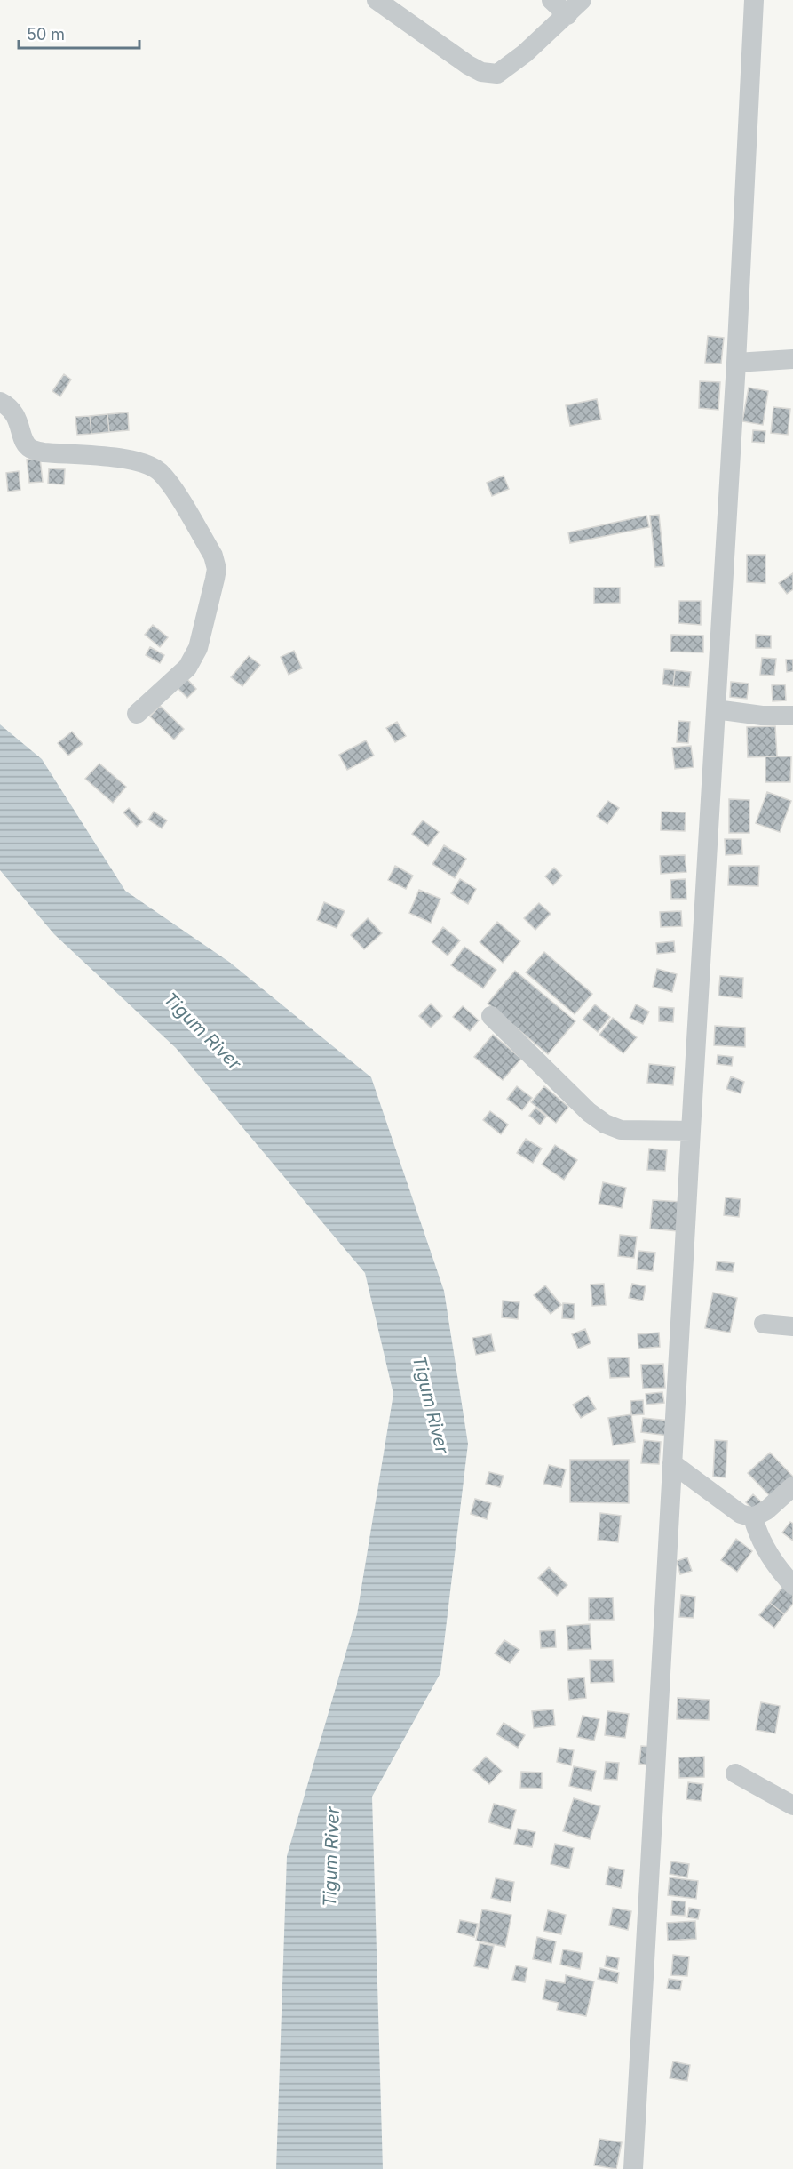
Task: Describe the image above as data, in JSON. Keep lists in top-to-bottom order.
{
  "water": ["Tigum River"],
  "scale_bar": "50 m"
}
